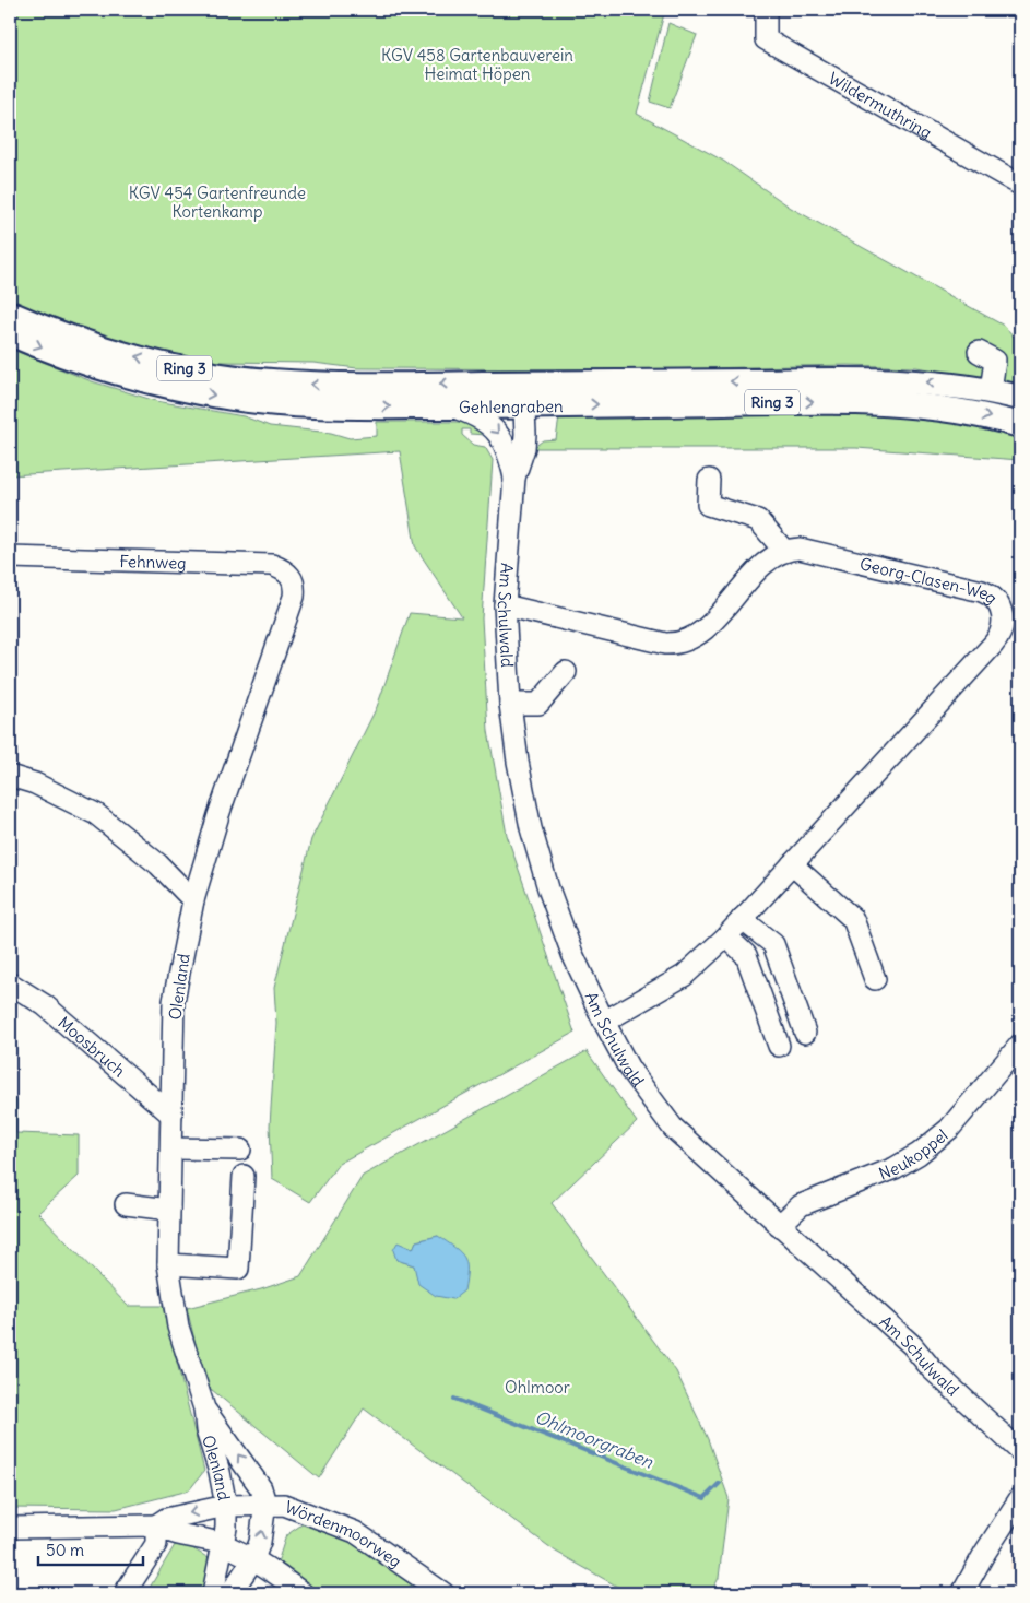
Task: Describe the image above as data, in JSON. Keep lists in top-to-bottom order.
{
  "streets": {
    "main road": ["Ring 3", "Gehlengraben"],
    "street": [
      "Wildermuthring",
      "Fehnweg",
      "Georg-Clasen-Weg",
      "Am Schulwald",
      "Olenland",
      "Moosbruch",
      "Neukoppel",
      "Wördenmoorweg"
    ]
  },
  "crossings": [
    ["Gehlengraben", "Am Schulwald"],
    ["Fehnweg", "Olenland"],
    ["Georg-Clasen-Weg", "Am Schulwald"],
    ["Am Schulwald", "Neukoppel"],
    ["Olenland", "Moosbruch"],
    ["Olenland", "Wördenmoorweg"]
  ],
  "water": ["Ohlmoorgraben"],
  "parks": ["KGV 458 Gartenbauverein Heimat Höpen", "KGV 454 Gartenfreunde Kortenkamp", "Ohlmoor"],
  "scale_bar": "50 m"
}
